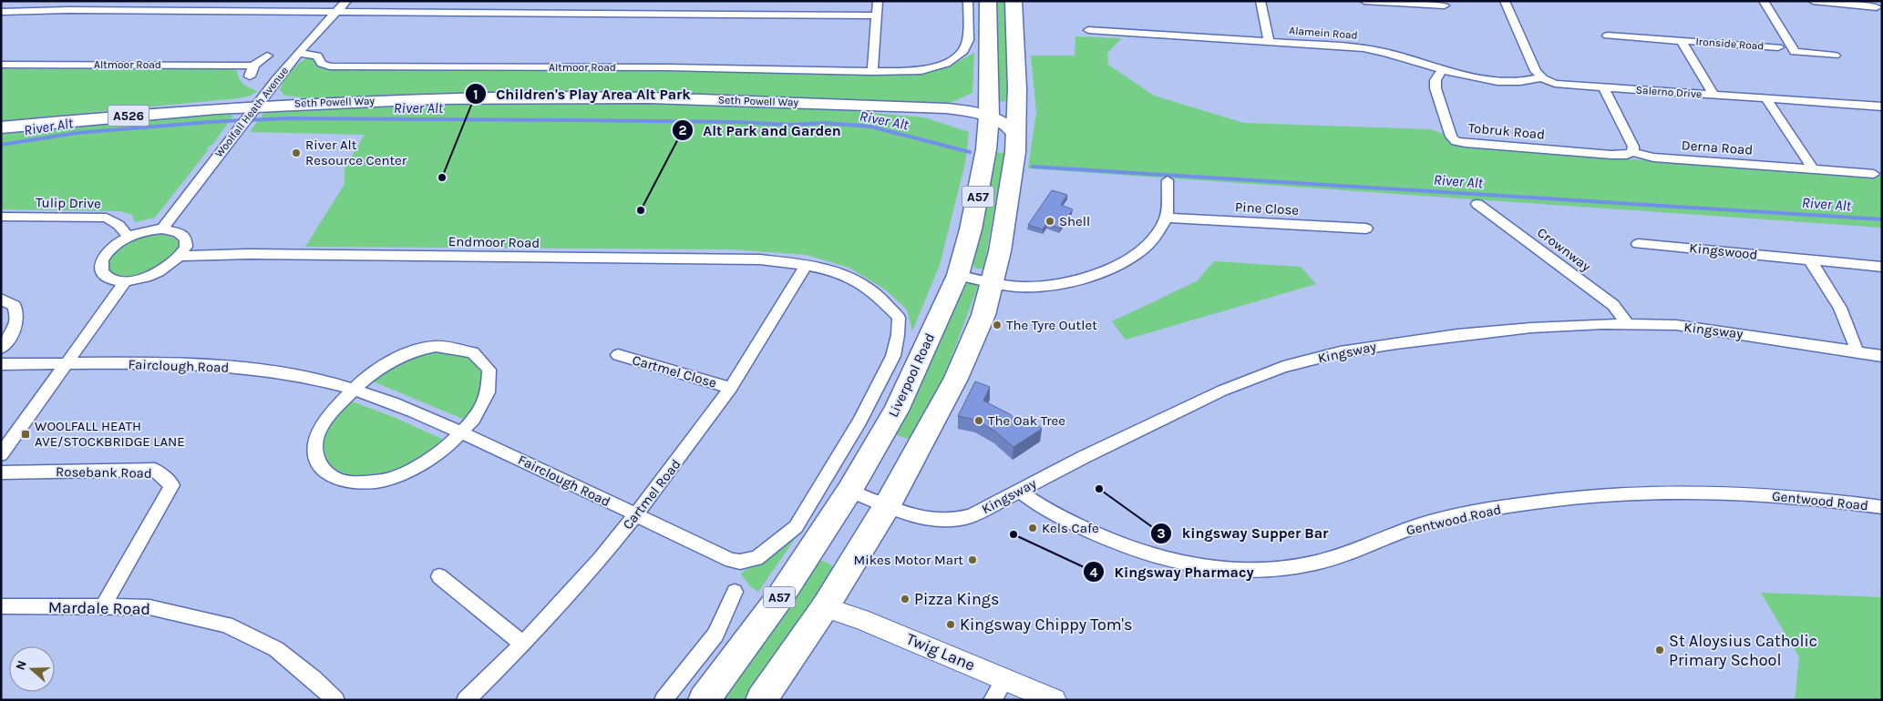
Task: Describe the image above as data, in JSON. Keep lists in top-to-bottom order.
{
  "streets": {
    "highway": ["A57", "Liverpool Road"],
    "main road": ["Seth Powell Way", "A526"],
    "street": [
      "Alamein Road",
      "Ironside Road",
      "Altmoor Road",
      "Salerno Drive",
      "Woolfall Heath Avenue",
      "Tobruk Road",
      "Derna Road",
      "Tulip Drive",
      "Pine Close",
      "Endmoor Road",
      "Crownway",
      "Kingswood",
      "Kingsway",
      "Fairclough Road",
      "Cartmel Close",
      "Rosebank Road",
      "Cartmel Road",
      "Gentwood Road",
      "Mardale Road",
      "Twig Lane"
    ]
  },
  "crossings": [
    ["Alamein Road", "Salerno Drive"],
    ["Alamein Road", "Tobruk Road"],
    ["Ironside Road", "Salerno Drive"],
    ["Altmoor Road", "Woolfall Heath Avenue"],
    ["Seth Powell Way", "Woolfall Heath Avenue"],
    ["Seth Powell Way", "Liverpool Road"],
    ["Tobruk Road", "Derna Road"],
    ["A57", "Kingsway"],
    ["A57", "Twig Lane"],
    ["Endmoor Road", "Liverpool Road"],
    ["Endmoor Road", "Cartmel Road"],
    ["Crownway", "Kingsway"],
    ["Kingsway", "Liverpool Road"],
    ["Kingsway", "Gentwood Road"],
    ["Fairclough Road", "Liverpool Road"],
    ["Fairclough Road", "Cartmel Road"],
    ["Cartmel Close", "Cartmel Road"],
    ["Liverpool Road", "Cartmel Road"],
    ["Rosebank Road", "Mardale Road"]
  ],
  "water": ["River Alt"],
  "places": {
    "other": [
      "River Alt Resource Center",
      "Children's Play Area Alt Park",
      "Alt Park and Garden",
      "Shell",
      "The Tyre Outlet",
      "The Oak Tree",
      "kingsway Supper Bar",
      "Kels Cafe",
      "Kingsway Pharmacy",
      "Mikes Motor Mart",
      "Pizza Kings",
      "Kingsway Chippy Tom's",
      "St Aloysius Catholic Primary School"
    ],
    "transit": ["WOOLFALL HEATH AVE/STOCKBRIDGE LANE"]
  },
  "north": "left"
}
